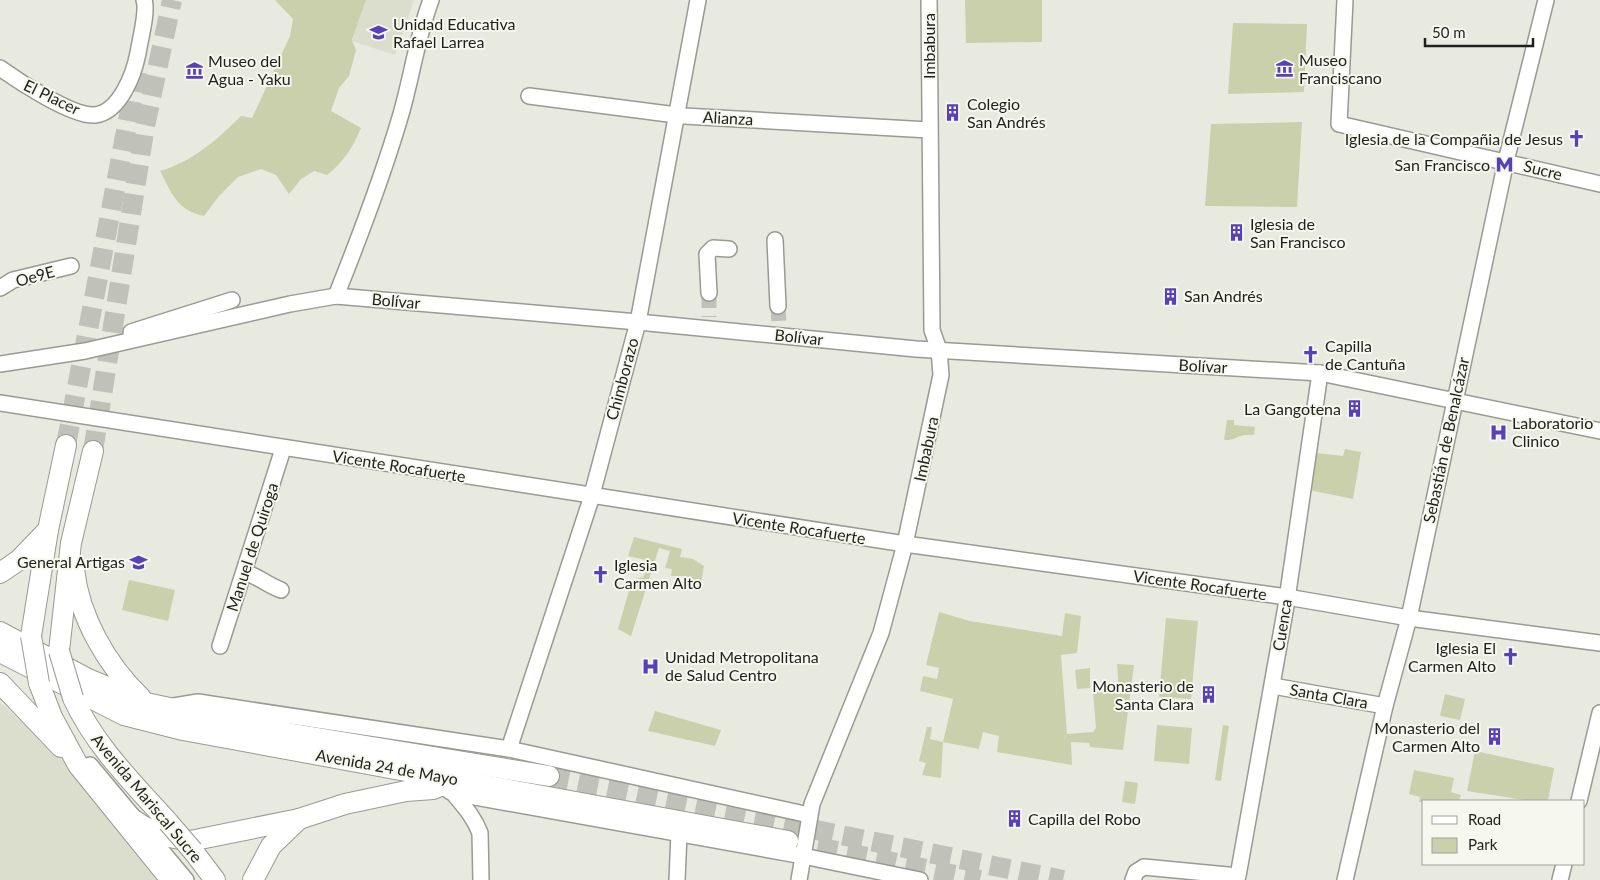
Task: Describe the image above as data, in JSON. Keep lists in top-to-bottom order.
{
  "streets": {
    "main road": ["Avenida 24 de Mayo", "Avenida Mariscal Sucre"],
    "street": [
      "Imbabura",
      "El Placer",
      "Alianza",
      "Sucre",
      "Oe9E",
      "Bolívar",
      "Chimborazo",
      "Sebastián de Benalcázar",
      "Vicente Rocafuerte",
      "Manuel de Quiroga",
      "Cuenca",
      "Santa Clara"
    ]
  },
  "crossings": [
    ["Imbabura", "Alianza"],
    ["Imbabura", "Bolívar"],
    ["Imbabura", "Vicente Rocafuerte"],
    ["Imbabura", "Avenida 24 de Mayo"],
    ["Alianza", "Chimborazo"],
    ["Sucre", "Sebastián de Benalcázar"],
    ["Bolívar", "Chimborazo"],
    ["Bolívar", "Sebastián de Benalcázar"],
    ["Bolívar", "Cuenca"],
    ["Chimborazo", "Vicente Rocafuerte"],
    ["Sebastián de Benalcázar", "Vicente Rocafuerte"],
    ["Sebastián de Benalcázar", "Santa Clara"],
    ["Vicente Rocafuerte", "Manuel de Quiroga"],
    ["Vicente Rocafuerte", "Cuenca"],
    ["Cuenca", "Santa Clara"]
  ],
  "places": {
    "school or university": ["Unidad Educativa Rafael Larrea", "General Artigas"],
    "museum": ["Museo Franciscano", "Museo del Agua - Yaku"],
    "building": [
      "Colegio San Andrés",
      "Iglesia de San Francisco",
      "San Andrés",
      "La Gangotena",
      "Monasterio de Santa Clara",
      "Monasterio del Carmen Alto",
      "Capilla del Robo"
    ],
    "church": [
      "Iglesia de la Compañia de Jesus",
      "Capilla de Cantuña",
      "Iglesia Carmen Alto",
      "Iglesia El Carmen Alto"
    ],
    "metro station": ["San Francisco"],
    "hospital": ["Laboratorio Clinico", "Unidad Metropolitana de Salud Centro"]
  },
  "legend": ["Road", "Park"],
  "scale_bar": "50 m"
}
